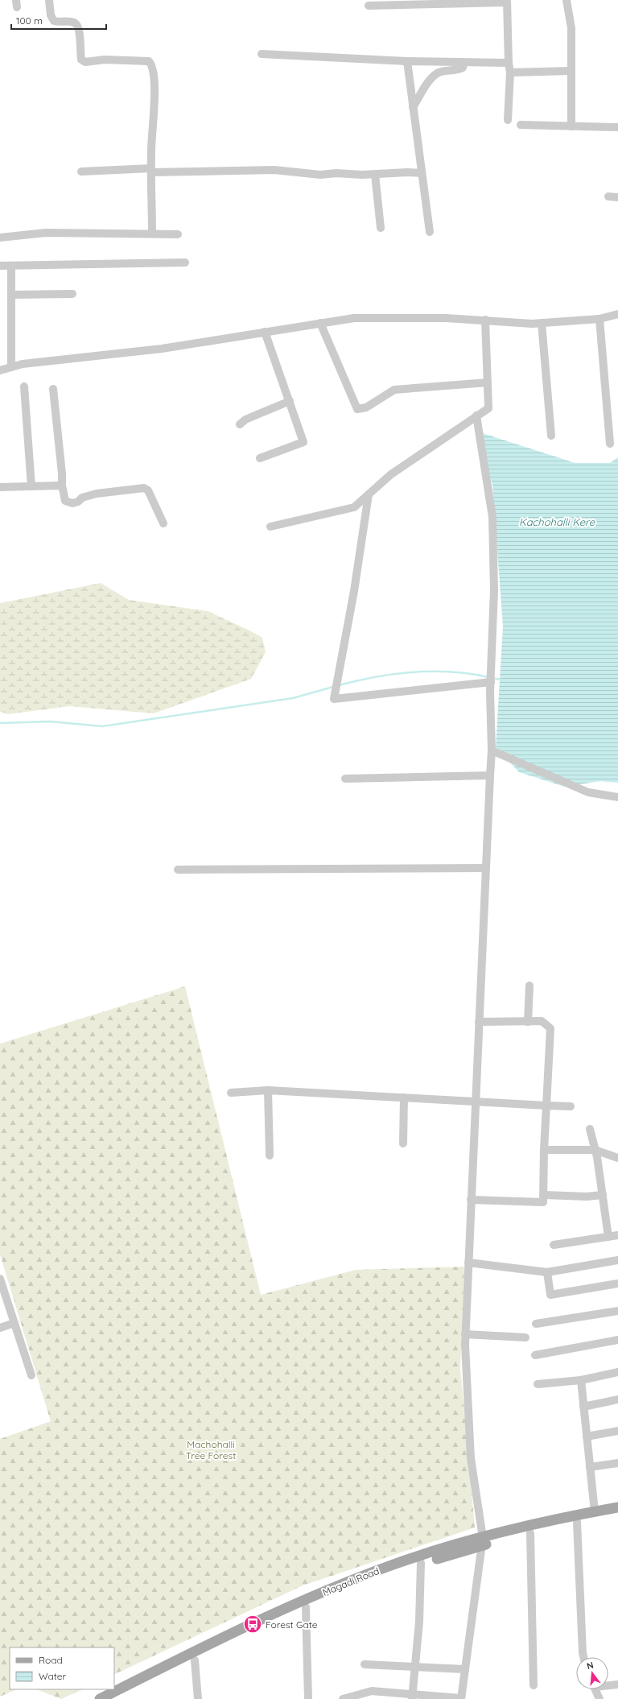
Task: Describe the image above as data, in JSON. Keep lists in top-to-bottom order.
{
  "streets": {
    "main road": ["Magadi Road"]
  },
  "water": ["Kachohalli Kere"],
  "parks": ["Machohalli Tree Forest"],
  "places": {
    "bus stop": ["Forest Gate"]
  },
  "legend": ["Road", "Water"],
  "scale_bar": "100 m",
  "north": "top"
}
